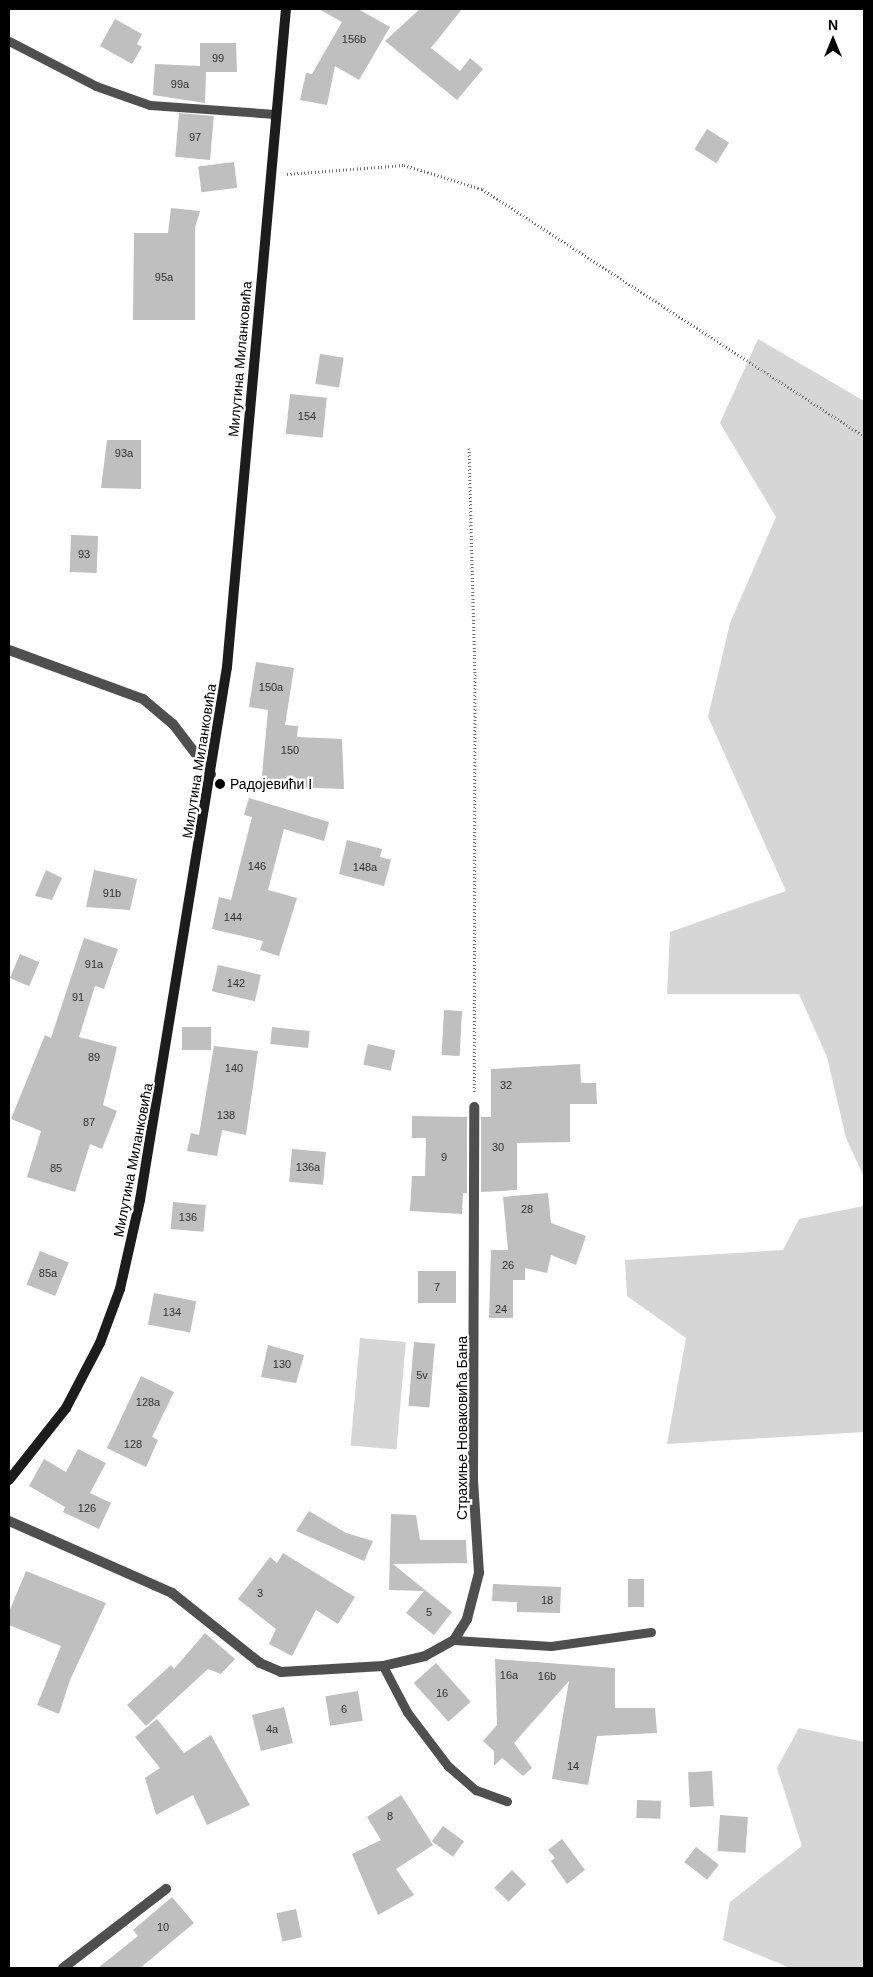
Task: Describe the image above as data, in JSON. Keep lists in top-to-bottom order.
{
  "streets": {
    "main road": ["Милутина Миланковића"],
    "street": ["Страхиње Новаковића Бана"]
  },
  "places": ["Радојевићи I"],
  "house_numbers": [
    "156b",
    "99",
    "99a",
    "97",
    "95a",
    "154",
    "93a",
    "93",
    "150a",
    "150",
    "146",
    "148a",
    "91b",
    "144",
    "91a",
    "142",
    "91",
    "89",
    "140",
    "32",
    "138",
    "87",
    "30",
    "9",
    "136a",
    "85",
    "28",
    "136",
    "26",
    "85a",
    "7",
    "24",
    "134",
    "130",
    "5v",
    "128a",
    "128",
    "126",
    "3",
    "18",
    "5",
    "16a",
    "16b",
    "16",
    "6",
    "4a",
    "14",
    "8",
    "10"
  ],
  "north": "top"
}
